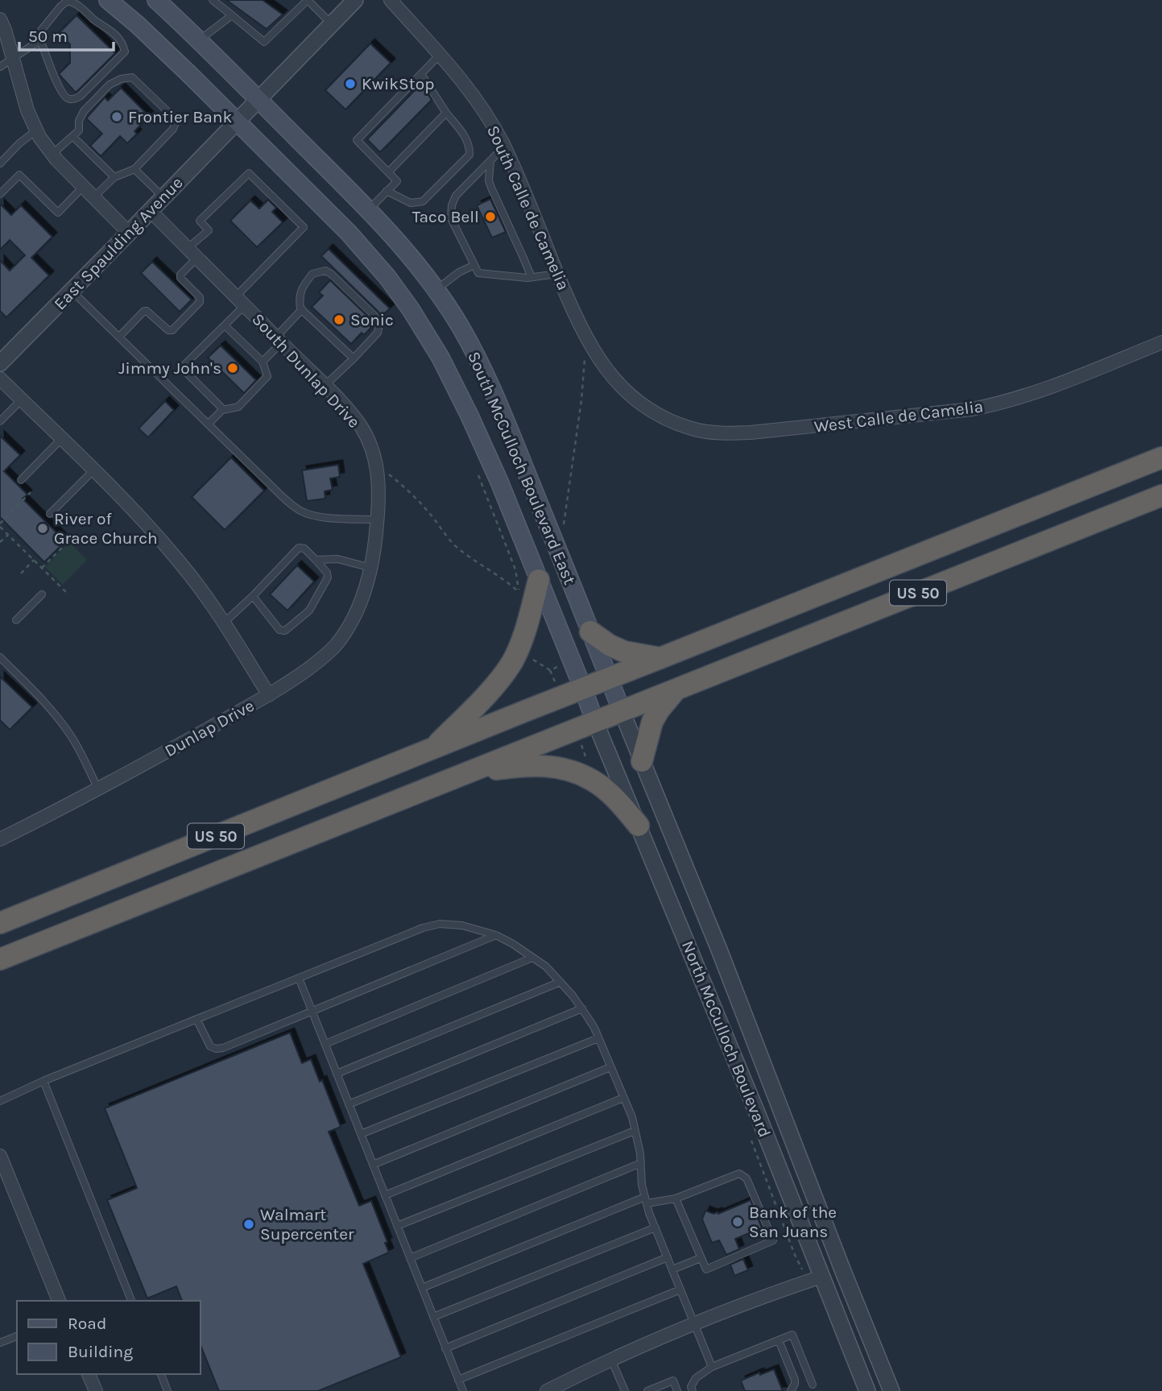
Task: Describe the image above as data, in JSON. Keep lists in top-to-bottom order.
{
  "streets": {
    "highway": ["US 50"],
    "main road": ["South McCulloch Boulevard East", "North McCulloch Boulevard"],
    "street": [
      "South Calle de Camelia",
      "East Spaulding Avenue",
      "South Dunlap Drive",
      "West Calle de Camelia",
      "Dunlap Drive"
    ]
  },
  "crossings": [
    ["South Calle de Camelia", "West Calle de Camelia"],
    ["East Spaulding Avenue", "South Dunlap Drive"],
    ["East Spaulding Avenue", "South McCulloch Boulevard East"],
    ["South Dunlap Drive", "Dunlap Drive"],
    ["South McCulloch Boulevard East", "US 50"],
    ["South McCulloch Boulevard East", "North McCulloch Boulevard"],
    ["US 50", "North McCulloch Boulevard"]
  ],
  "places": [
    "KwikStop",
    "Frontier Bank",
    "Taco Bell",
    "Sonic",
    "Jimmy John's",
    "River of Grace Church",
    "Bank of the San Juans",
    "Walmart Supercenter"
  ],
  "legend": ["Road", "Building"],
  "scale_bar": "50 m"
}
